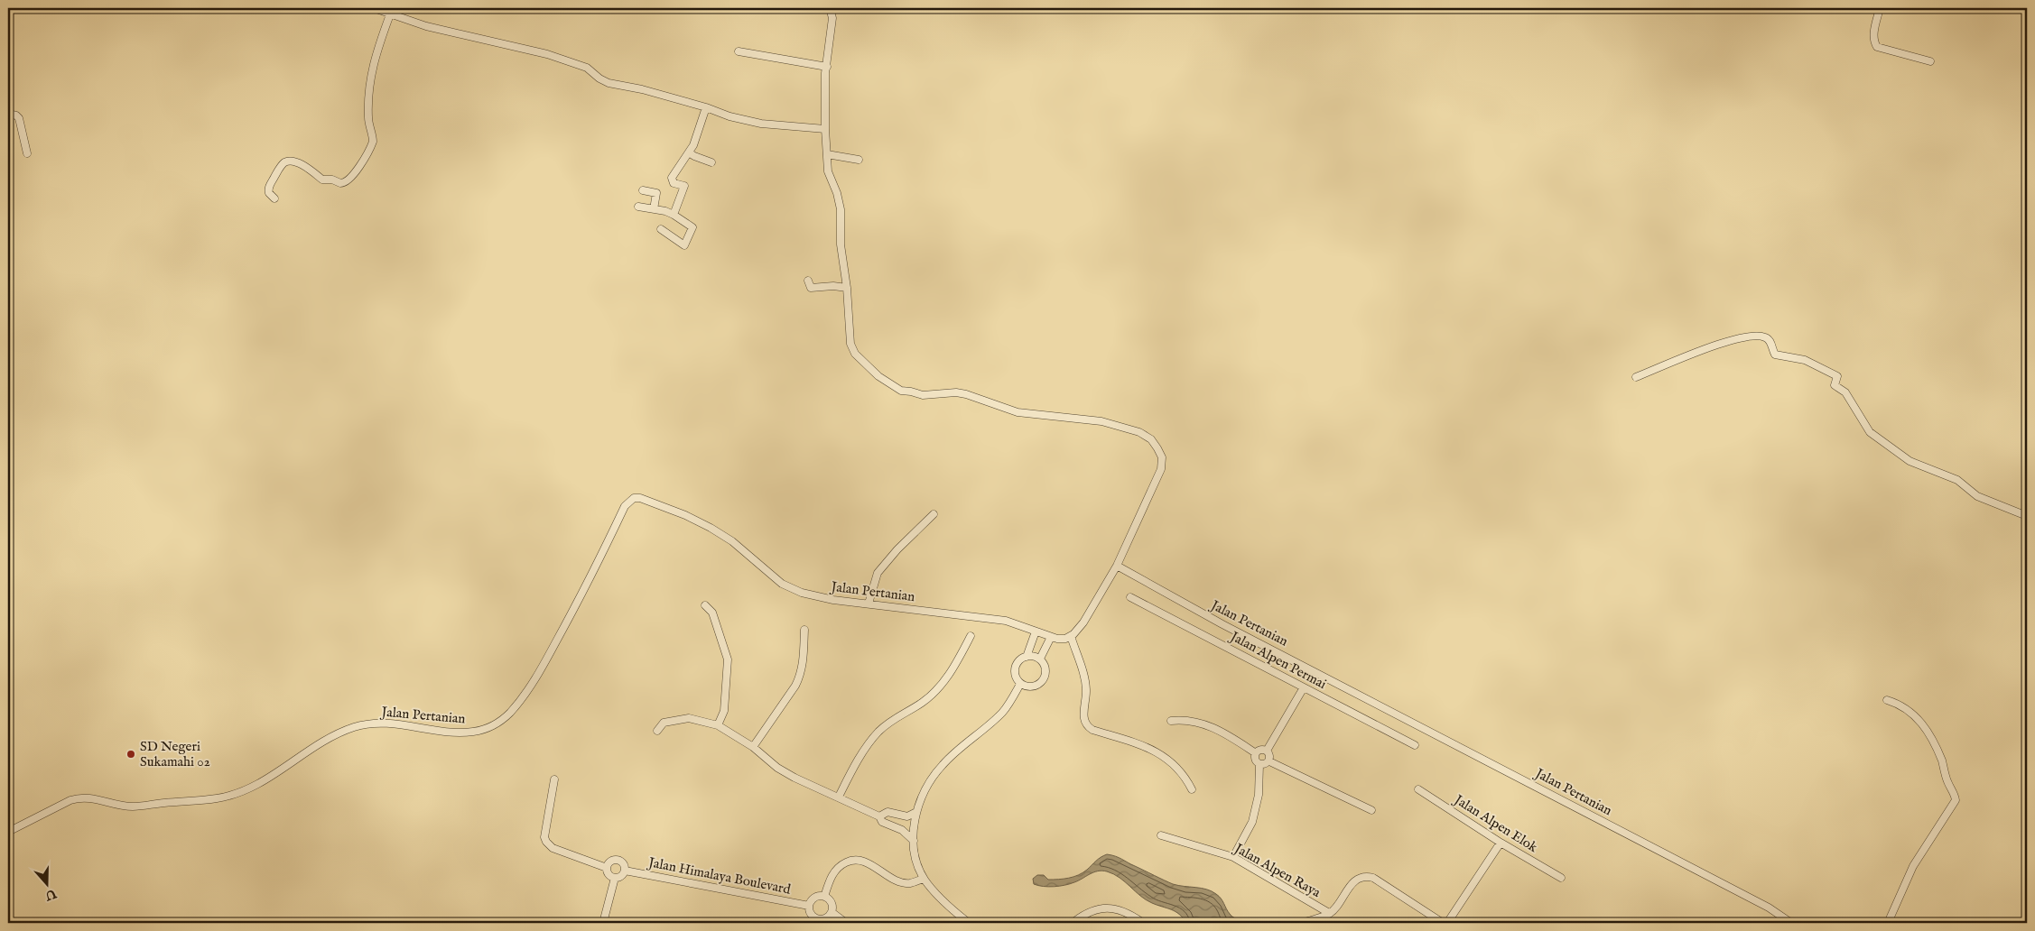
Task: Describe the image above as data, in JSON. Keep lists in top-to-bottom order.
{
  "streets": {
    "street": [
      "Jalan Pertanian",
      "Jalan Alpen Permai",
      "Jalan Alpen Elok",
      "Jalan Alpen Raya",
      "Jalan Himalaya Boulevard"
    ]
  },
  "places": ["SD Negeri Sukamahi 02"],
  "north": "bottom"
}
